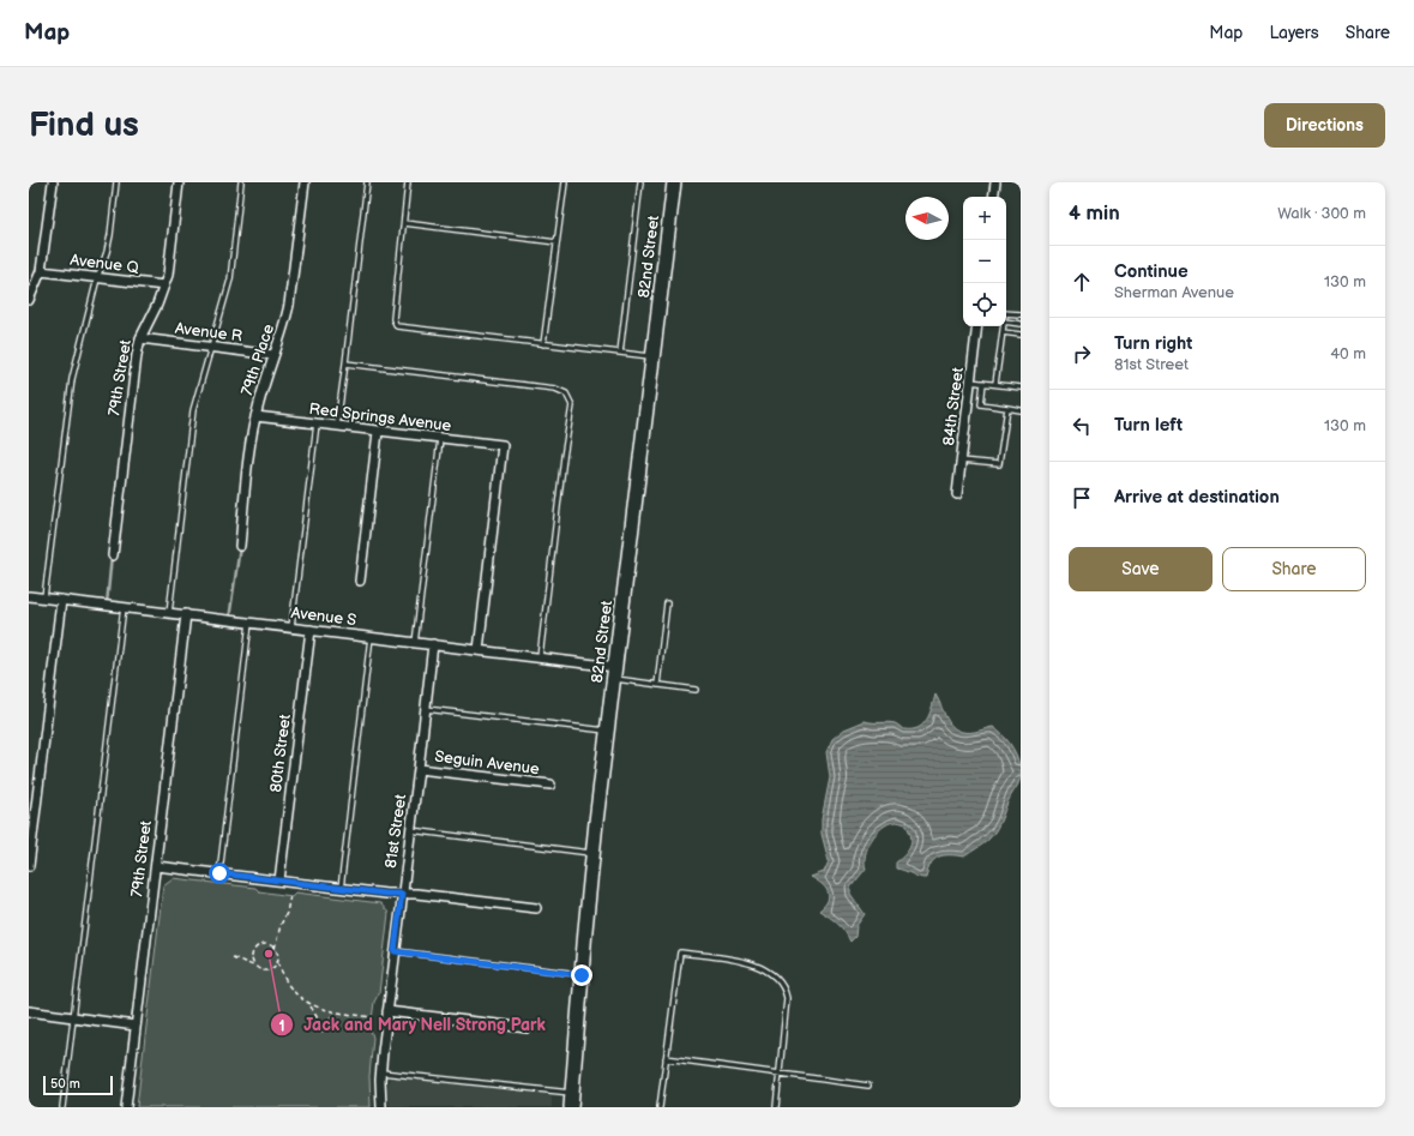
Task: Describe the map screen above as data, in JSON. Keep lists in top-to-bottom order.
{
  "streets": {
    "main road": ["82nd Street"],
    "street": [
      "Avenue Q",
      "Avenue R",
      "79th Place",
      "79th Street",
      "84th Street",
      "Red Springs Avenue",
      "Avenue S",
      "80th Street",
      "Seguin Avenue",
      "81st Street"
    ]
  },
  "crossings": [
    ["82nd Street", "Avenue S"],
    ["Avenue Q", "79th Street"],
    ["Avenue R", "79th Place"],
    ["Avenue R", "79th Street"],
    ["79th Place", "Red Springs Avenue"],
    ["79th Street", "Avenue S"],
    ["Red Springs Avenue", "Avenue S"],
    ["Avenue S", "80th Street"],
    ["Avenue S", "81st Street"],
    ["Seguin Avenue", "81st Street"]
  ],
  "places": ["Jack and Mary Nell Strong Park"],
  "scale_bar": "50 m",
  "north": "left",
  "page": {
    "header": "Map",
    "nav": ["Map", "Layers", "Share"],
    "buttons": [
      "Directions",
      ["Save", "Share"]
    ],
    "title": "Find us",
    "heading": ["4 min", "Walk · 300 m"],
    "map_buttons": ["+", "−"],
    "list": [
      ["Continue", "Sherman Avenue", "130 m"],
      ["Turn right", "81st Street", "40 m"],
      ["Turn left", "130 m"],
      "Arrive at destination"
    ],
    "scale": "50 m"
  }
}
